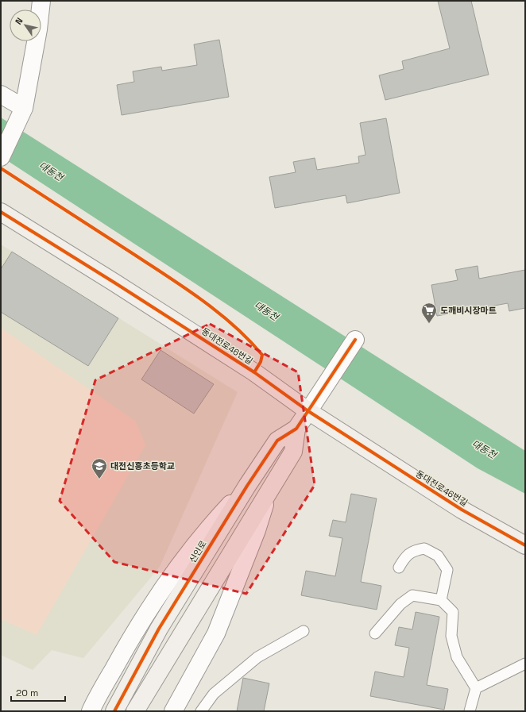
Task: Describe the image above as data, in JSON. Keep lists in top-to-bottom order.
{
  "streets": {
    "street": ["동대전로46번길", "신인로"]
  },
  "crossings": [
    ["동대전로46번길", "신인로"]
  ],
  "water": ["대동천"],
  "places": {
    "supermarket": ["도깨비시장마트"],
    "school or university": ["대전신흥초등학교"]
  },
  "scale_bar": "20 m",
  "north": "top left"
}
